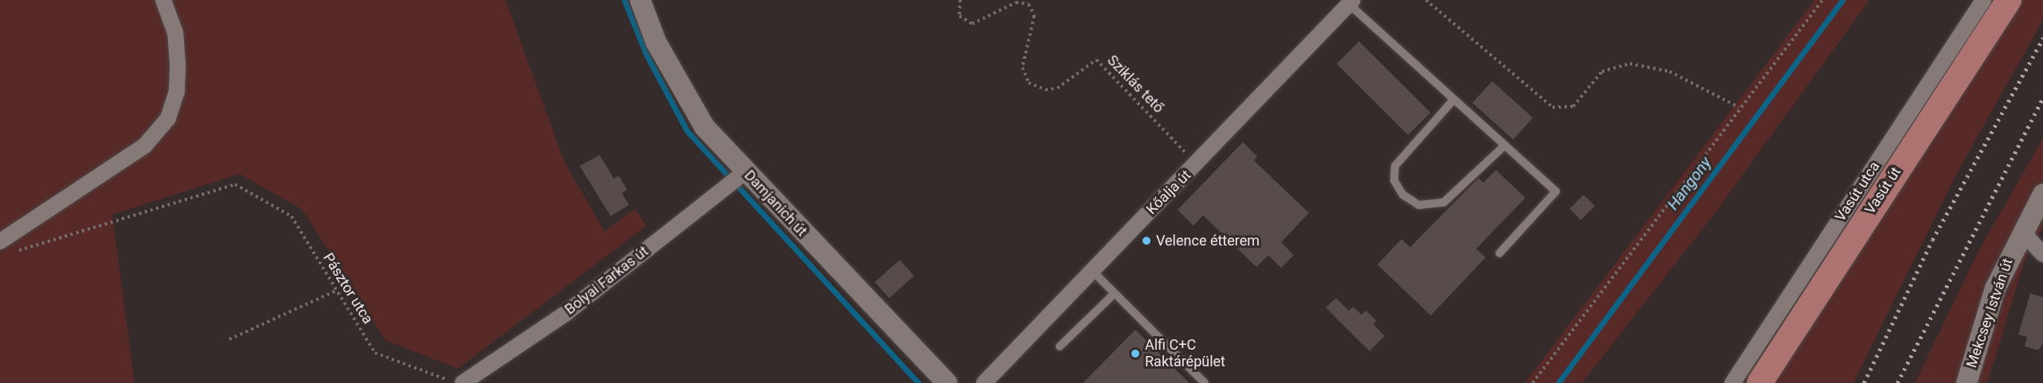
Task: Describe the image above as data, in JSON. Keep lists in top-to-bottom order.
{
  "streets": {
    "main road": ["Vasút út"],
    "street": [
      "Vasút utca",
      "Kőalja út",
      "Damjanich út",
      "Bolyai Farkas út",
      "Mekcsey István út"
    ],
    "path": ["Sziklás tető", "Pásztor utca"]
  },
  "crossings": [
    ["Sziklás tető", "Kőalja út"],
    ["Damjanich út", "Bolyai Farkas út"]
  ],
  "water": ["Hangony"],
  "places": ["Velence étterem", "Alfi C+C Raktárépület"]
}
